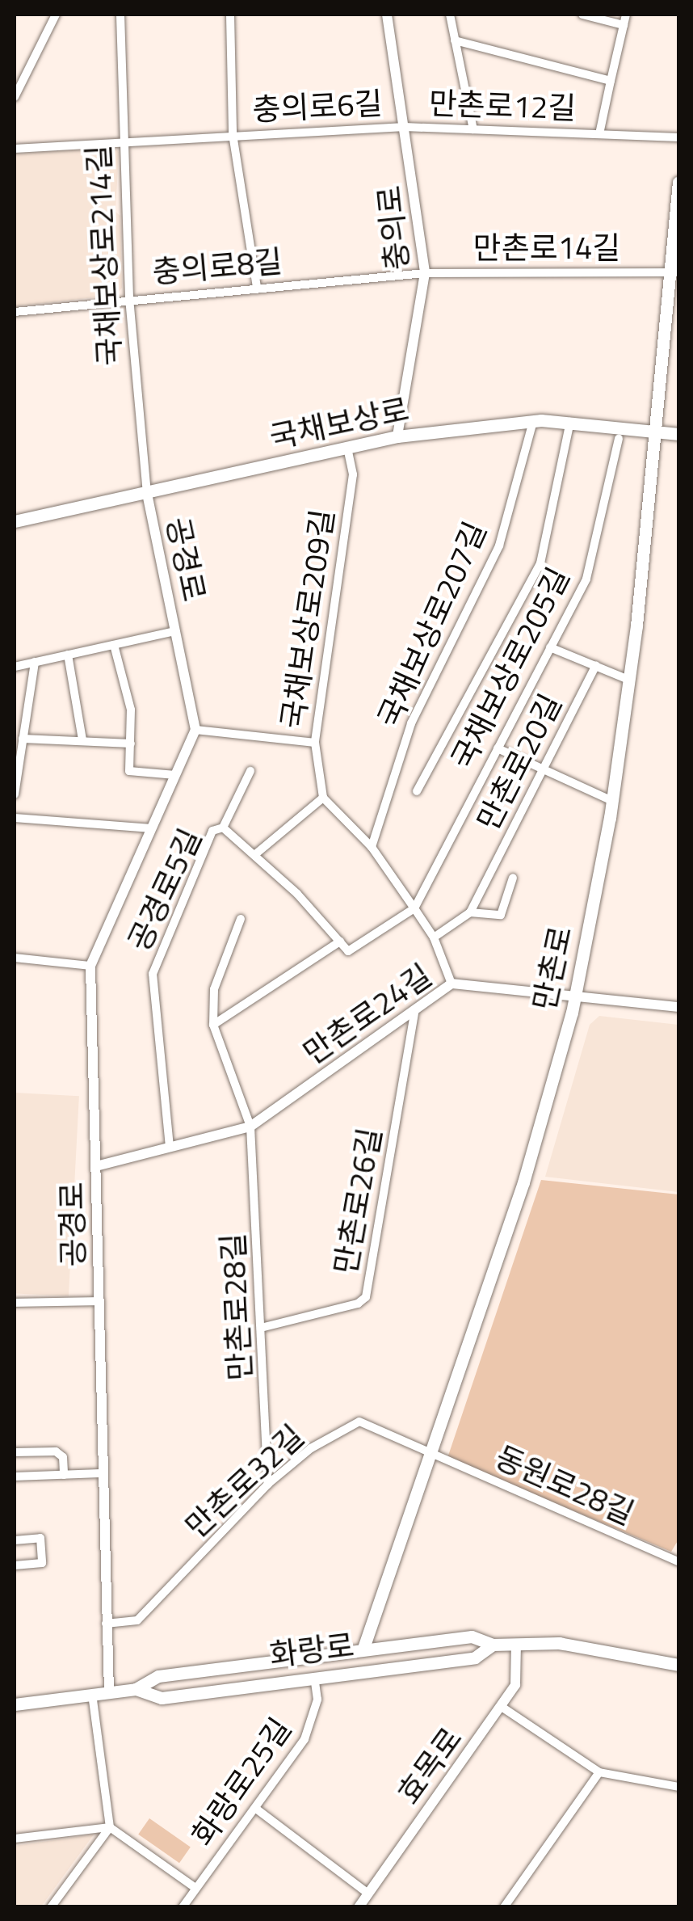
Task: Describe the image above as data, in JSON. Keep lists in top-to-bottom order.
{
  "streets": {
    "main road": ["국채보상로", "만촌로", "화랑로"],
    "street": [
      "만촌로12길",
      "충의로6길",
      "충의로",
      "만촌로14길",
      "국채보상로214길",
      "충의로8길",
      "공경로",
      "국채보상로209길",
      "국채보상로207길",
      "국채보상로205길",
      "만촌로20길",
      "공경로5길",
      "만촌로24길",
      "만촌로26길",
      "만촌로28길",
      "만촌로32길",
      "동원로28길",
      "효목로",
      "화랑로25길"
    ]
  },
  "crossings": [
    ["만촌로12길", "충의로6길"],
    ["만촌로12길", "충의로"],
    ["충의로6길", "충의로"],
    ["충의로6길", "국채보상로214길"],
    ["충의로6길", "충의로8길"],
    ["충의로", "만촌로14길"],
    ["충의로", "충의로8길"],
    ["충의로", "국채보상로"],
    ["만촌로14길", "충의로8길"],
    ["만촌로14길", "만촌로"],
    ["국채보상로214길", "충의로8길"],
    ["국채보상로214길", "국채보상로"],
    ["국채보상로214길", "공경로"],
    ["국채보상로", "공경로"],
    ["국채보상로", "국채보상로209길"],
    ["국채보상로", "국채보상로207길"],
    ["국채보상로", "만촌로"],
    ["공경로", "만촌로24길"],
    ["공경로", "만촌로32길"],
    ["공경로", "화랑로"],
    ["공경로5길", "만촌로24길"],
    ["만촌로", "만촌로24길"],
    ["만촌로", "만촌로32길"],
    ["만촌로", "동원로28길"],
    ["만촌로", "화랑로"],
    ["만촌로24길", "만촌로26길"],
    ["만촌로24길", "만촌로28길"],
    ["만촌로26길", "만촌로28길"],
    ["만촌로28길", "만촌로32길"],
    ["만촌로32길", "동원로28길"],
    ["화랑로", "효목로"],
    ["화랑로", "화랑로25길"]
  ]
}
